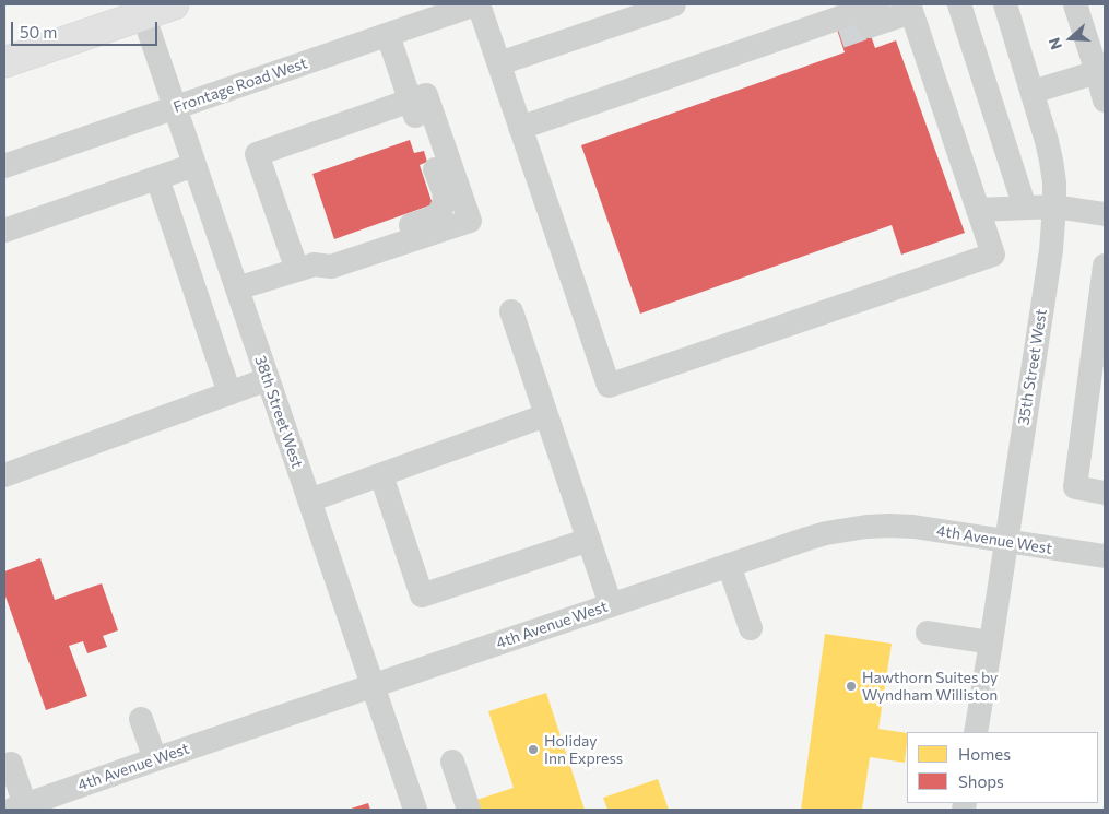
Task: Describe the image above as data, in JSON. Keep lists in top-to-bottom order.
{
  "streets": {
    "street": [
      "Frontage Road West",
      "35th Street West",
      "38th Street West",
      "4th Avenue West"
    ]
  },
  "crossings": [
    ["Frontage Road West", "38th Street West"],
    ["35th Street West", "4th Avenue West"],
    ["38th Street West", "4th Avenue West"]
  ],
  "places": ["Hawthorn Suites by Wyndham Williston", "Holiday Inn Express"],
  "legend": ["Homes", "Shops"],
  "scale_bar": "50 m",
  "north": "left"
}
